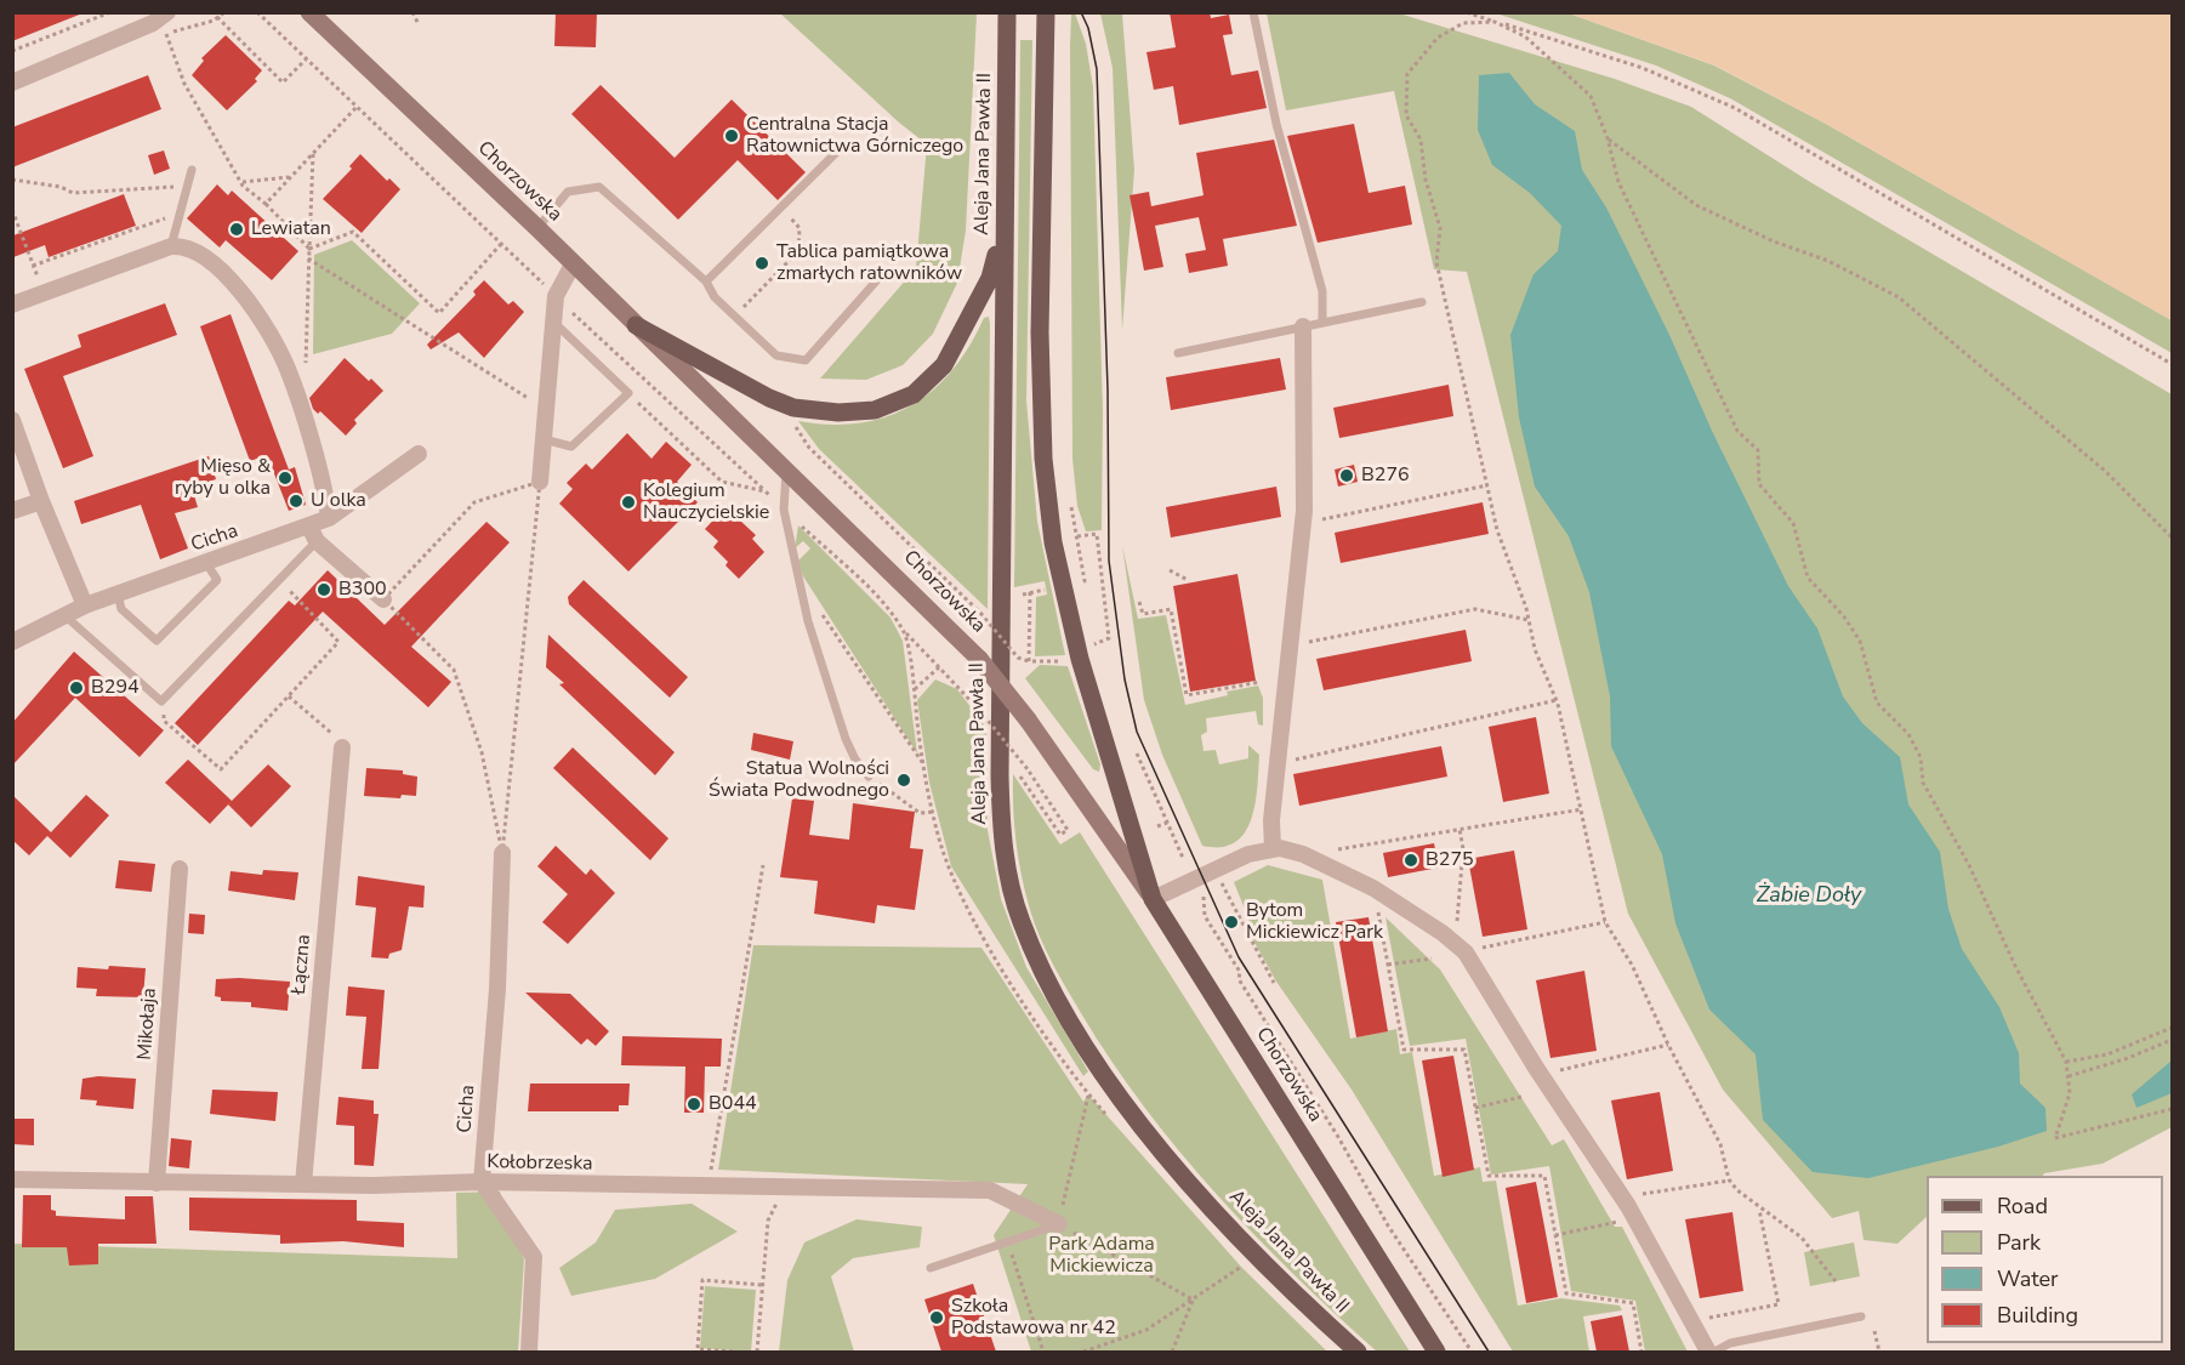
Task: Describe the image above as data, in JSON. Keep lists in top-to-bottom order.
{
  "streets": {
    "main road": ["Aleja Jana Pawła II", "Chorzowska"],
    "street": [
      "Cicha",
      "Łączna",
      "Mikołaja",
      "Kołobrzeska"
    ]
  },
  "crossings": [
    ["Cicha", "Kołobrzeska"],
    ["Łączna", "Kołobrzeska"],
    ["Mikołaja", "Kołobrzeska"]
  ],
  "water": ["Żabie Doły"],
  "parks": ["Park Adama Mickiewicza"],
  "places": [
    "Centralna Stacja Ratownictwa Górniczego",
    "Lewiatan",
    "Tablica pamiątkowa zmarłych ratowników",
    "B276",
    "Mięso & ryby u olka",
    "U olka",
    "Kolegium Nauczycielskie",
    "B300",
    "B294",
    "Statua Wolności Świata Podwodnego",
    "B275",
    "Bytom Mickiewicz Park",
    "B044",
    "Szkoła Podstawowa nr 42"
  ],
  "legend": [
    "Road",
    "Park",
    "Water",
    "Building"
  ]
}
